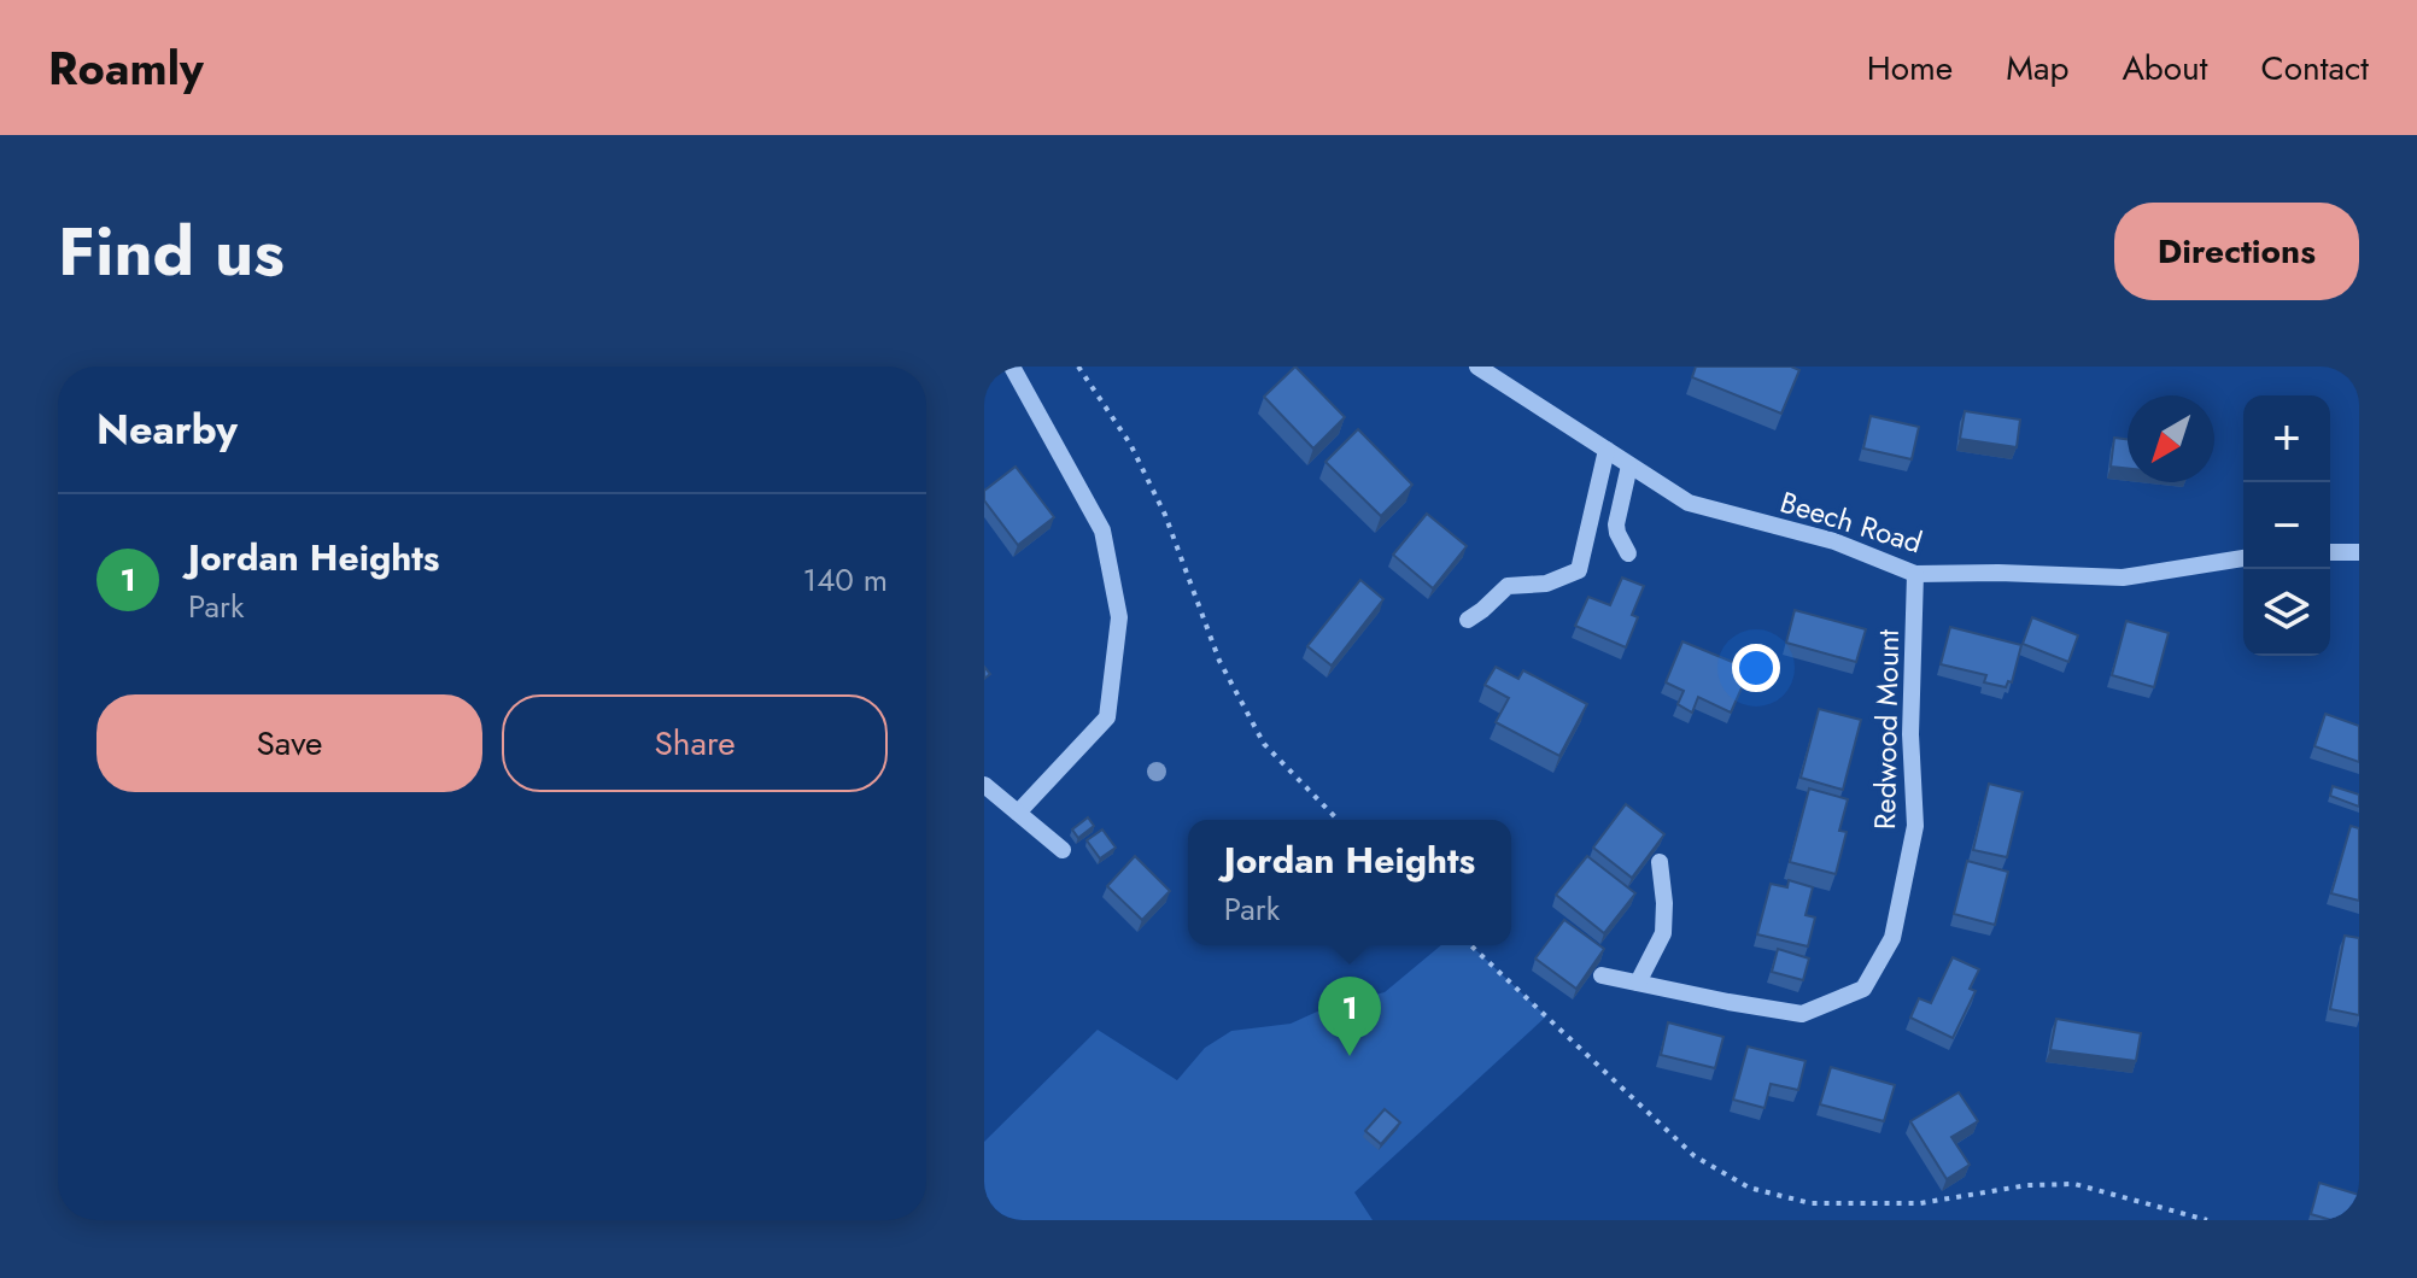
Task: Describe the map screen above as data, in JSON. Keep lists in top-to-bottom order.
{
  "streets": {
    "street": ["Beech Road", "Redwood Mount"]
  },
  "crossings": [
    ["Beech Road", "Redwood Mount"]
  ],
  "north": "bottom left",
  "page": {
    "header": "Roamly",
    "nav": [
      "Home",
      "Map",
      "About",
      "Contact"
    ],
    "title": "Find us",
    "buttons": [
      "Directions",
      ["Save", "Share"]
    ],
    "heading": "Nearby",
    "map_buttons": ["+", "−"],
    "list": [
      {
        "mark": "1",
        "name": "Jordan Heights",
        "note": "Park",
        "value": "140 m"
      }
    ],
    "popup": ["Jordan Heights", "Park"],
    "pins": "1"
  }
}
